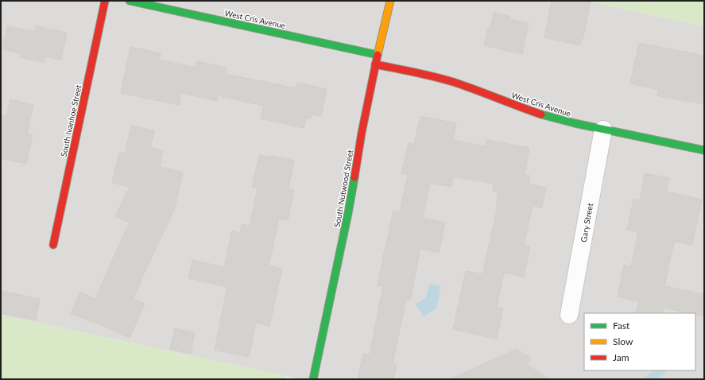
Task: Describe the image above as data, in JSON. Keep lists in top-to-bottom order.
{
  "streets": {
    "street": [
      "West Cris Avenue",
      "South Ivanhoe Street",
      "South Nutwood Street",
      "Gary Street"
    ]
  },
  "crossings": [
    ["West Cris Avenue", "South Nutwood Street"],
    ["West Cris Avenue", "Gary Street"]
  ],
  "legend": ["Fast", "Slow", "Jam"]
}
